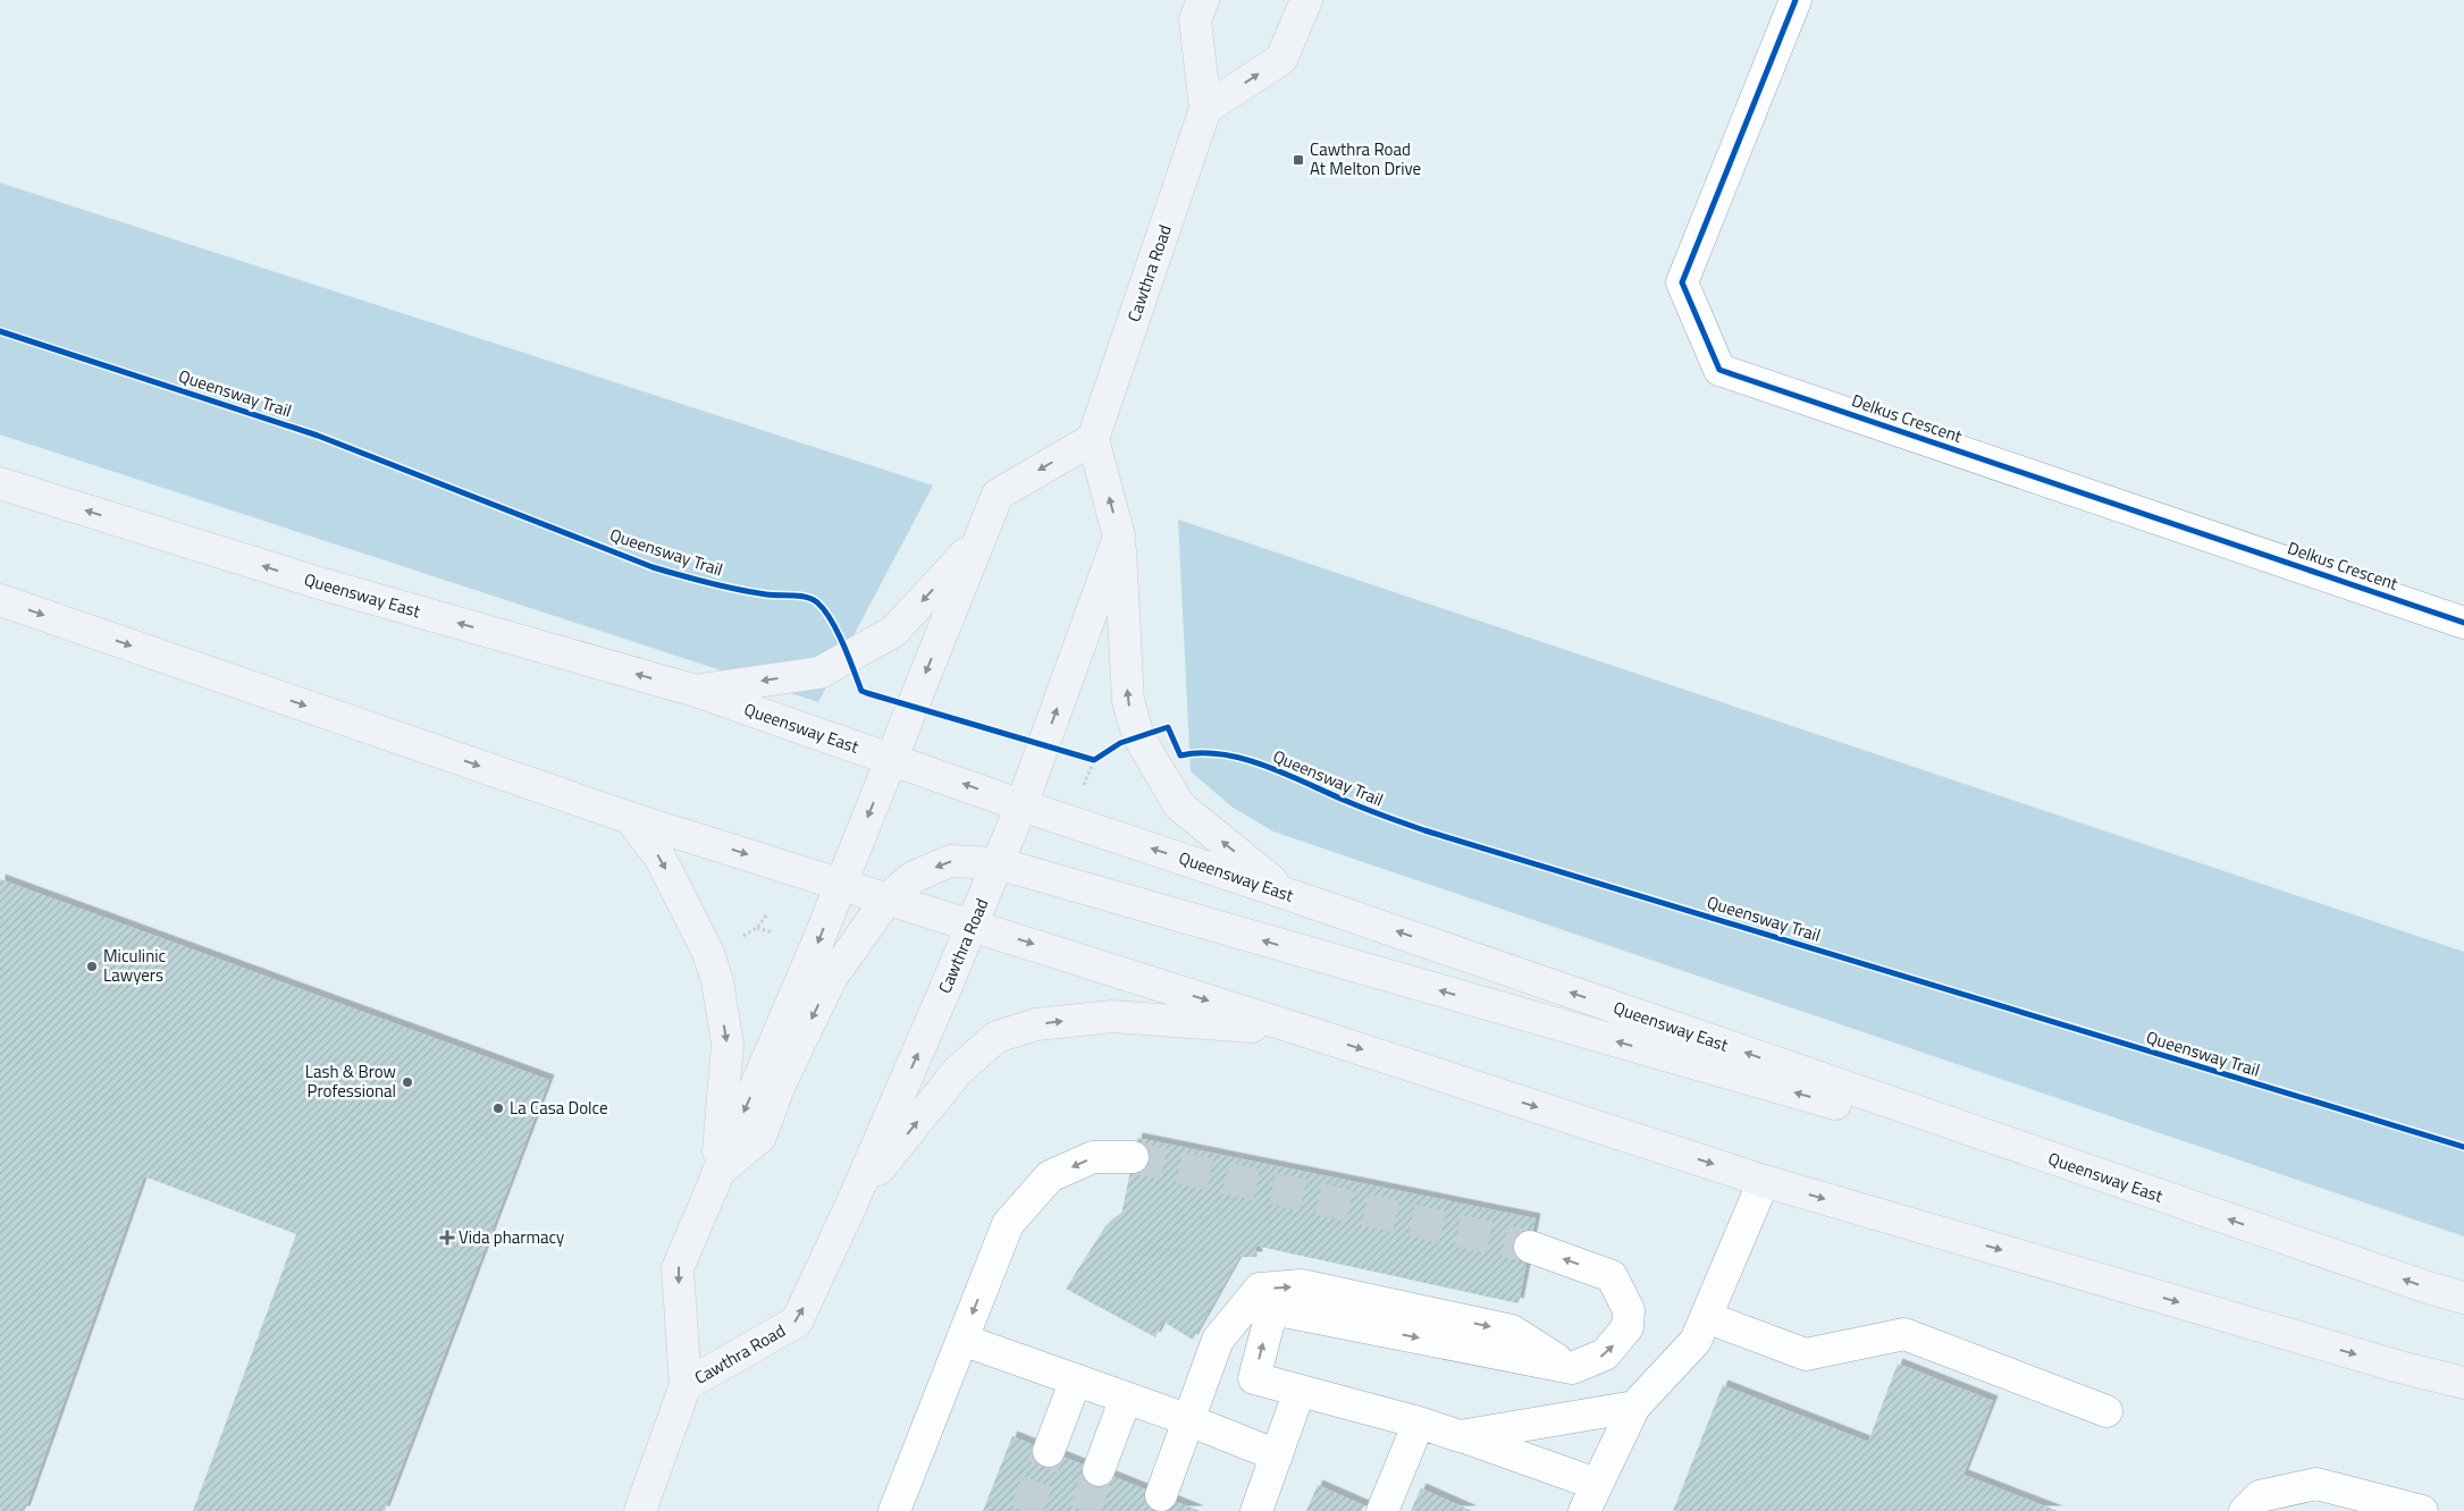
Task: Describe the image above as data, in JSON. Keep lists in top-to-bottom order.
{
  "streets": {
    "main road": ["Cawthra Road", "Queensway East"],
    "street": ["Delkus Crescent"],
    "cycle path": ["Queensway Trail"]
  },
  "crossings": [
    ["Cawthra Road", "Queensway East"]
  ],
  "places": {
    "transit": ["Cawthra Road At Melton Drive"],
    "other": ["Miculinic Lawyers", "Lash & Brow Professional", "La Casa Dolce"],
    "health": ["Vida pharmacy"]
  }
}
